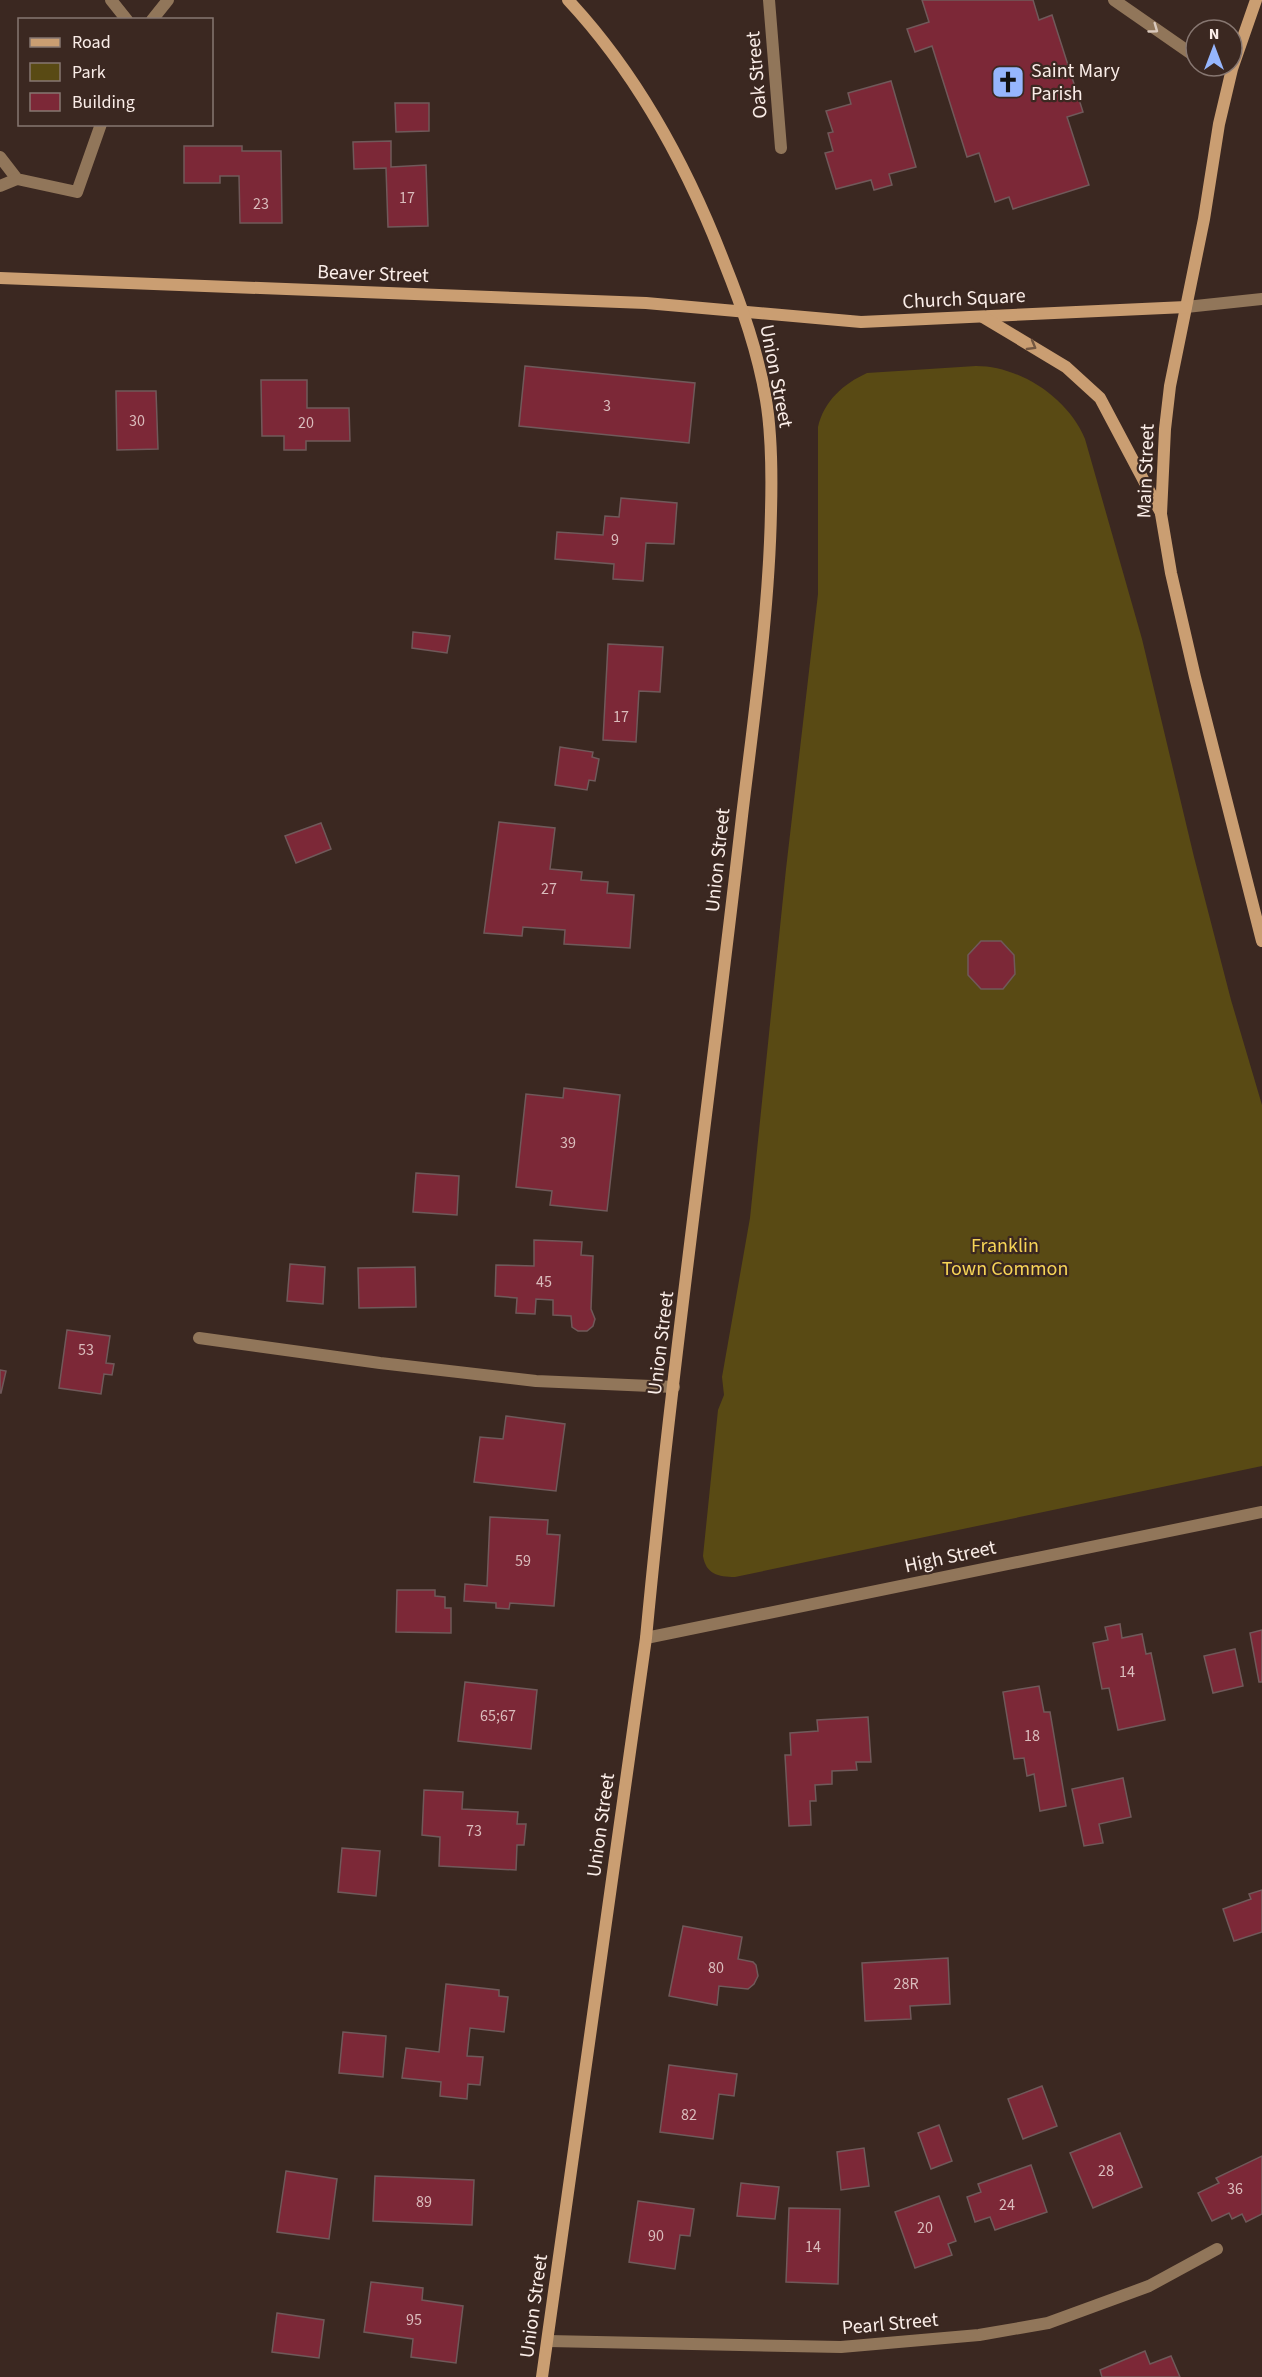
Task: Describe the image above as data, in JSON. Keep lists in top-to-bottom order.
{
  "streets": {
    "main road": [
      "Beaver Street",
      "Church Square",
      "Union Street",
      "Main Street"
    ],
    "street": ["Oak Street", "High Street", "Pearl Street"]
  },
  "crossings": [
    ["Beaver Street", "Church Square"],
    ["Beaver Street", "Union Street"],
    ["Church Square", "Union Street"],
    ["Church Square", "Main Street"],
    ["Union Street", "High Street"],
    ["Union Street", "Pearl Street"]
  ],
  "parks": ["Franklin Town Common"],
  "places": {
    "church": ["Saint Mary Parish"]
  },
  "house_numbers": [
    "17",
    "23",
    "3",
    "30",
    "20",
    "9",
    "17",
    "27",
    "39",
    "45",
    "53",
    "59",
    "14",
    "65;67",
    "18",
    "73",
    "80",
    "28R",
    "82",
    "28",
    "36",
    "89",
    "24",
    "20",
    "90",
    "14",
    "95"
  ],
  "legend": ["Road", "Park", "Building"],
  "north": "top"
}
